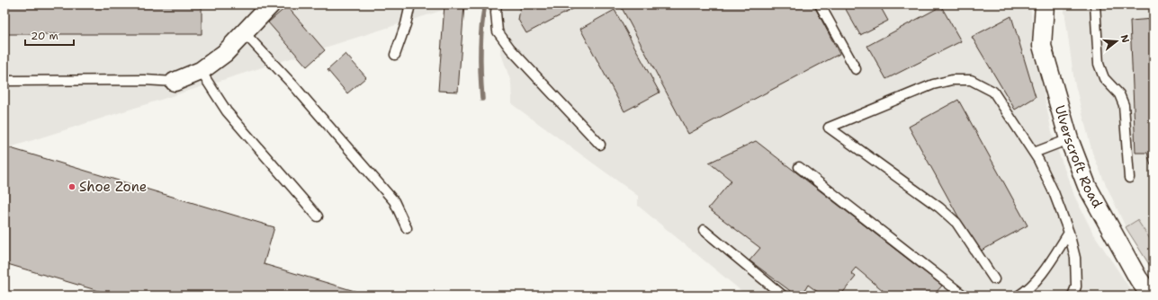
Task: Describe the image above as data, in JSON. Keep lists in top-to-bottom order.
{
  "streets": {
    "street": ["Ulverscroft Road"]
  },
  "places": ["Shoe Zone"],
  "scale_bar": "20 m",
  "north": "right"
}
